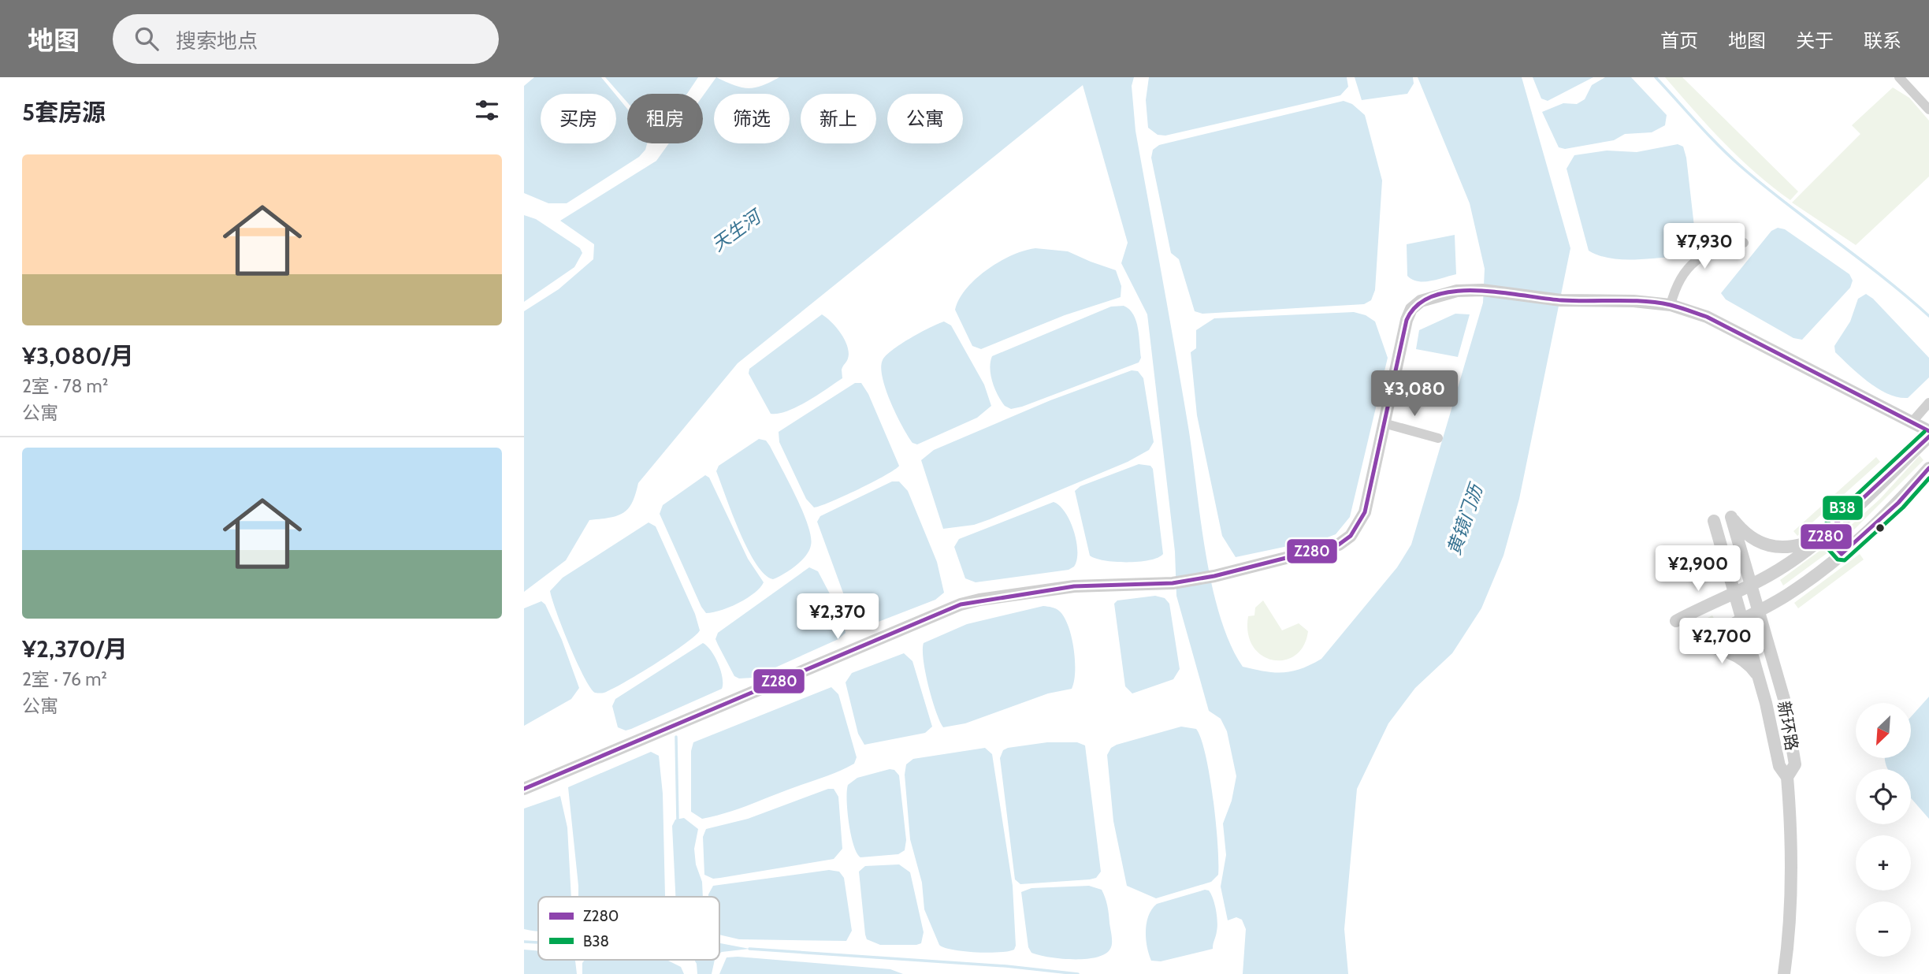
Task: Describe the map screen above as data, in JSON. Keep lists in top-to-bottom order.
{
  "streets": {
    "street": ["新环路"]
  },
  "water": ["天生河", "黄镜门沥"],
  "lines": ["transit line Z280", "transit line B38"],
  "legend": ["Z280", "B38"],
  "north": "bottom left",
  "page": {
    "header": "地图",
    "search": "搜索地点",
    "nav": [
      "首页",
      "地图",
      "关于",
      "联系"
    ],
    "heading": "5套房源",
    "chip": [
      "买房",
      "租房",
      "筛选",
      "新上",
      "公寓"
    ],
    "list": [
      {
        "name": "¥3,080/月",
        "note": "2室 · 78 m² · 公寓"
      },
      {
        "name": "¥2,370/月",
        "note": "2室 · 76 m² · 公寓"
      }
    ],
    "price": [
      "¥7,930",
      "¥3,080",
      "¥2,900",
      "¥2,370",
      "¥2,700"
    ],
    "map_buttons": ["+", "−"]
  }
}
